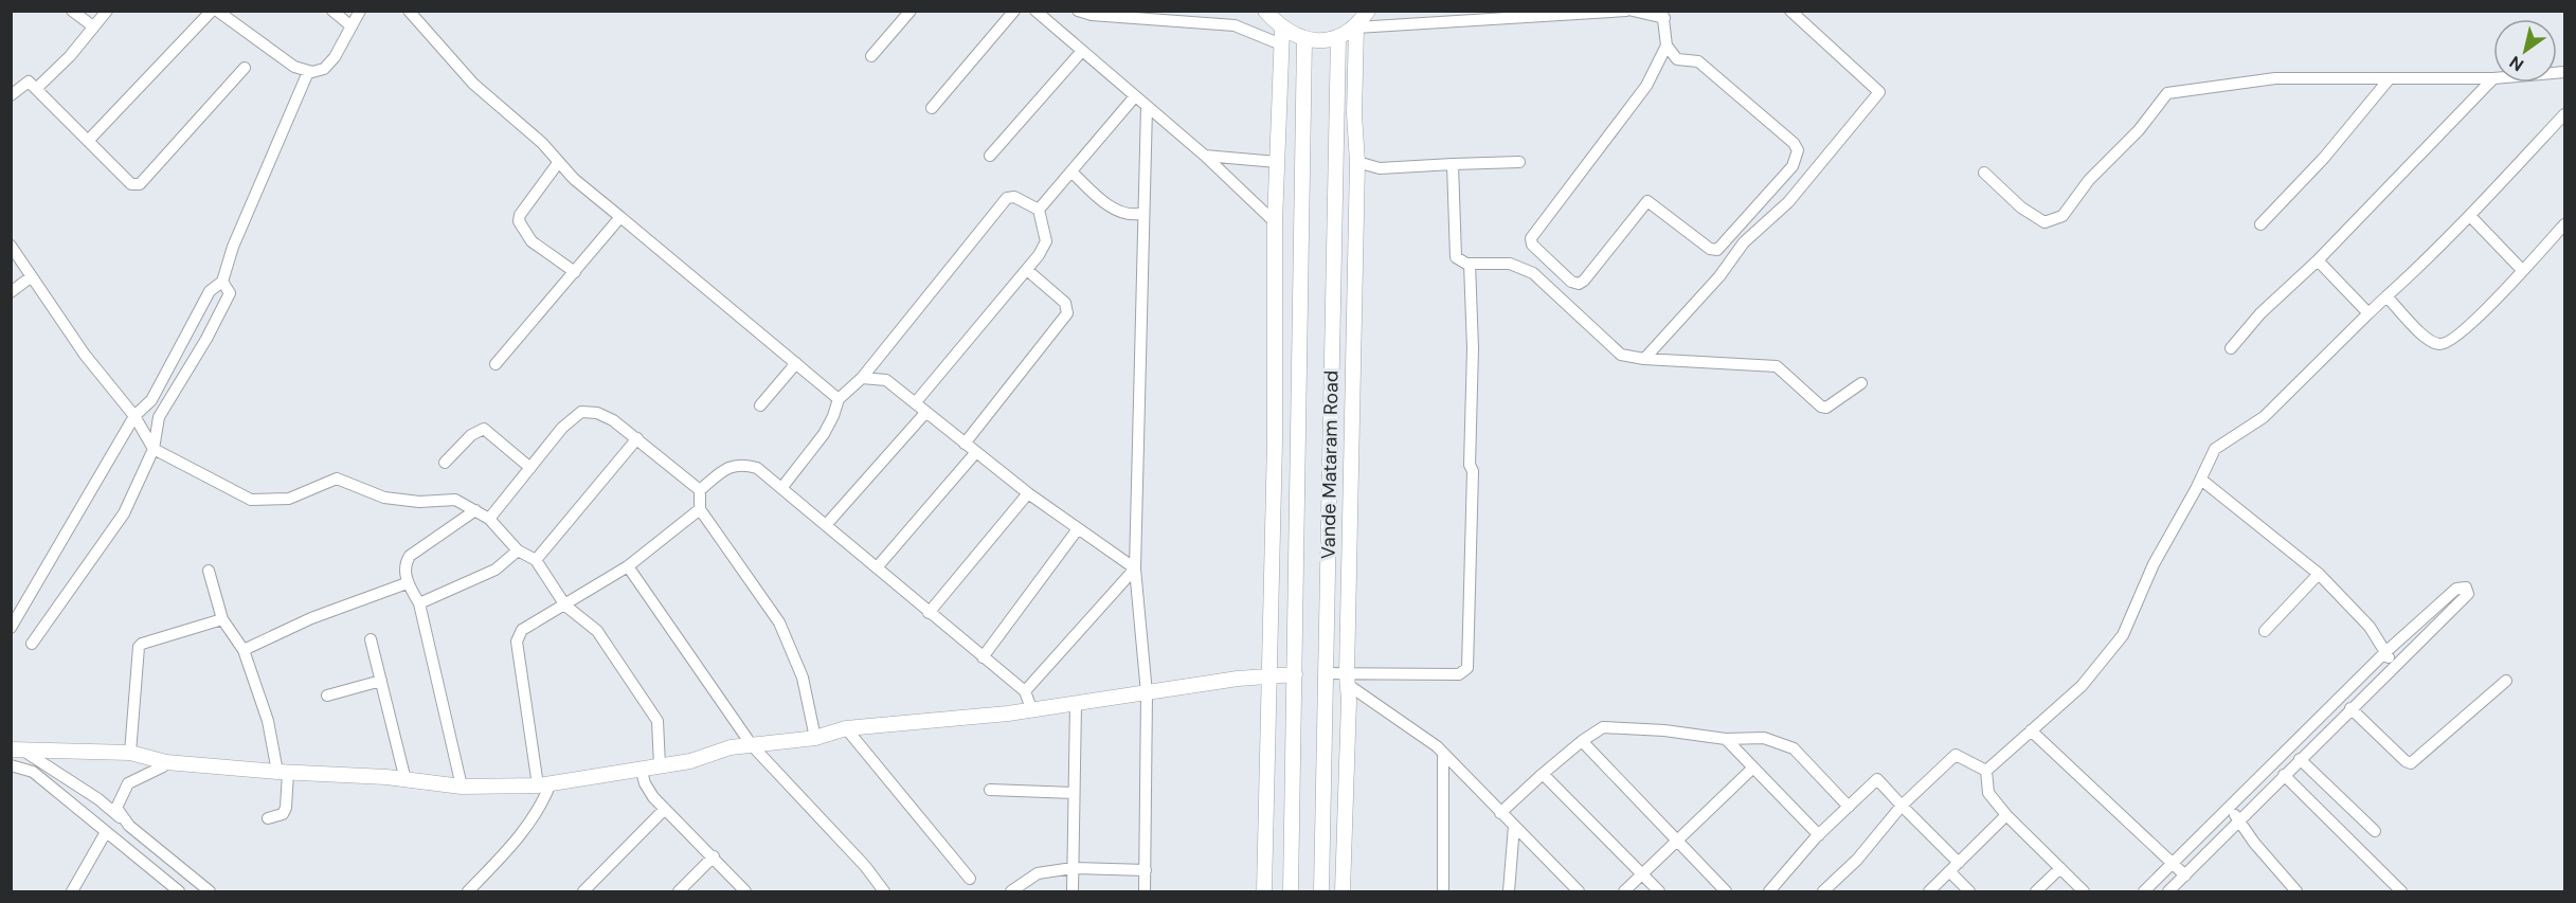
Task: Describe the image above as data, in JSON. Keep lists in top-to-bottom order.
{
  "streets": {
    "street": ["Vande Mataram Road"]
  },
  "north": "bottom left"
}
